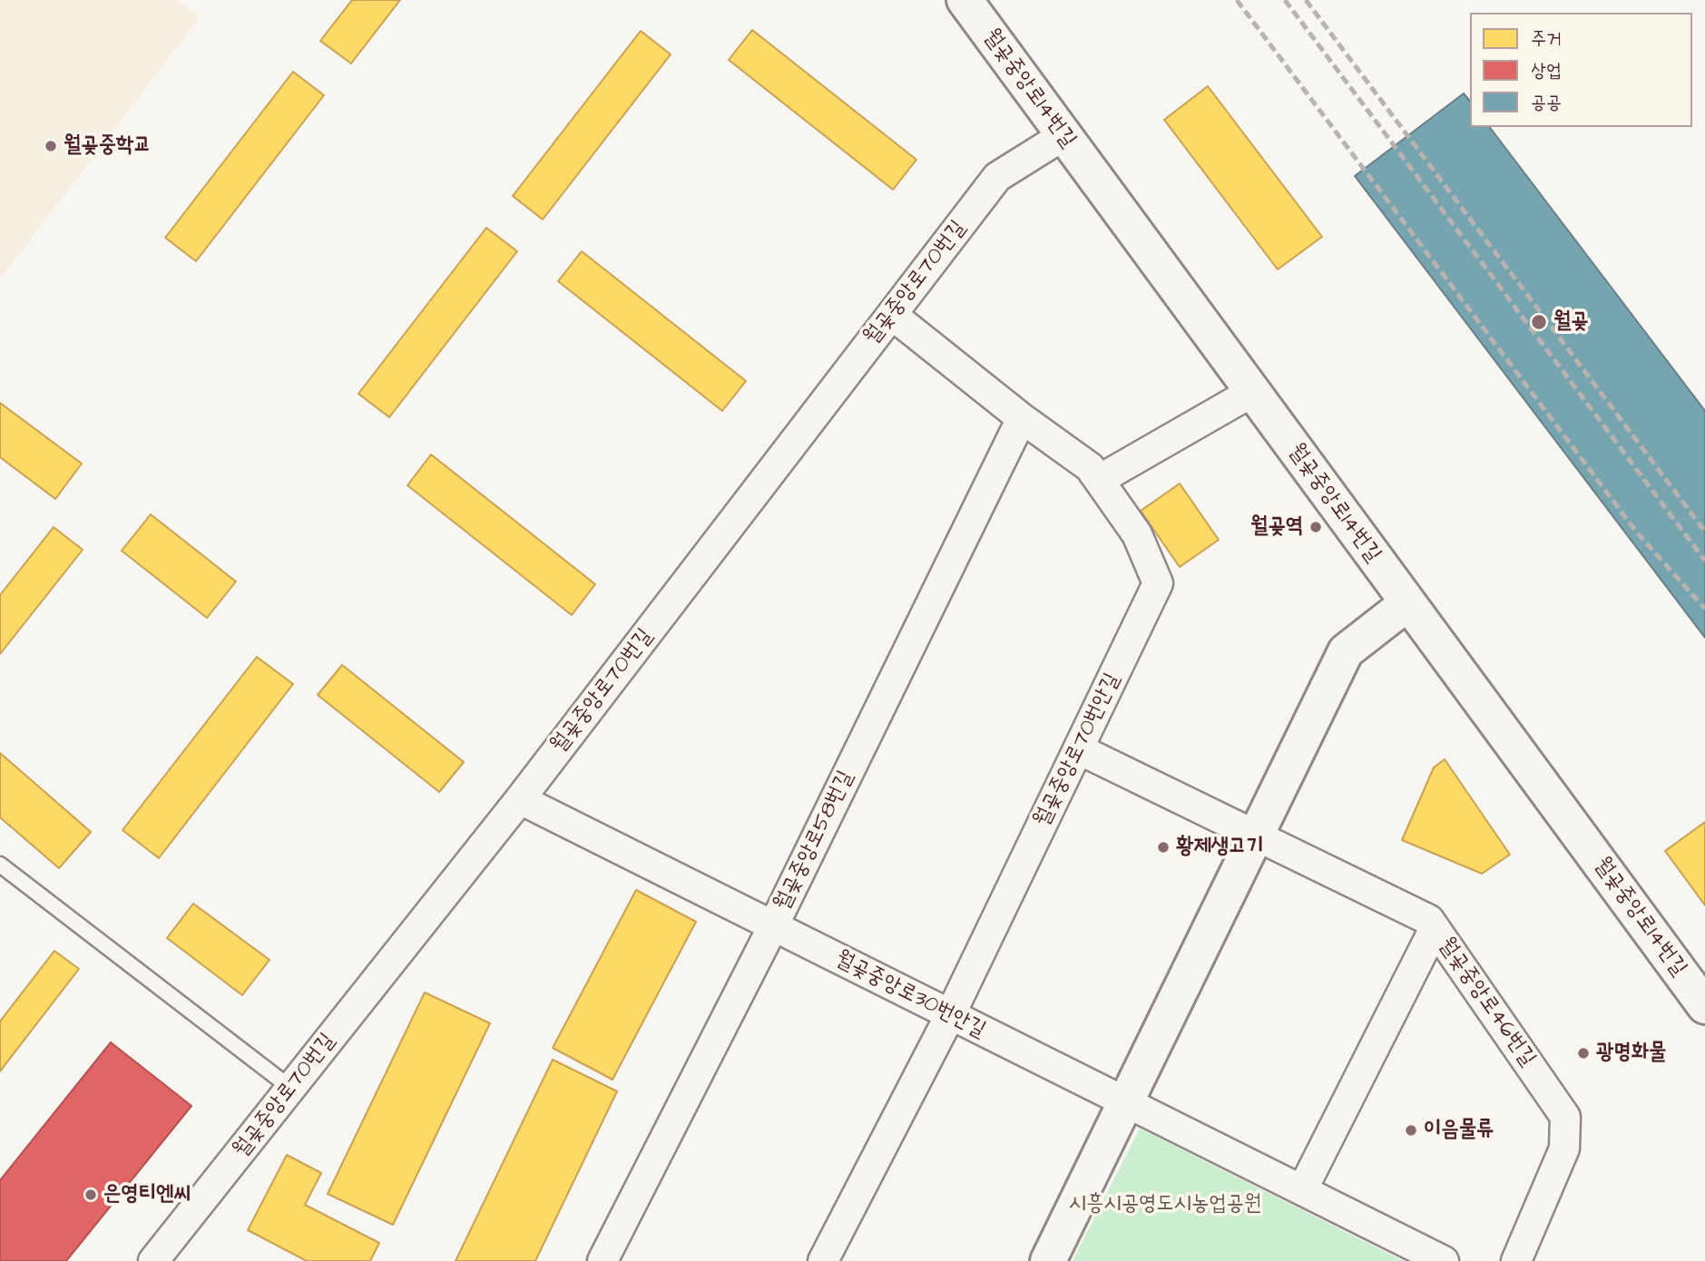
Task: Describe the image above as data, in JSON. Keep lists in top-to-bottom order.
{
  "streets": {
    "street": [
      "월곶중앙로14번길",
      "월곶중앙로70번길",
      "월곶중앙로70번안길",
      "월곶중앙로58번길",
      "월곶중앙로30번안길",
      "월곶중앙로46번길"
    ]
  },
  "crossings": [
    ["월곶중앙로14번길", "월곶중앙로70번길"],
    ["월곶중앙로70번길", "월곶중앙로70번안길"],
    ["월곶중앙로70번길", "월곶중앙로30번안길"],
    ["월곶중앙로70번안길", "월곶중앙로58번길"],
    ["월곶중앙로70번안길", "월곶중앙로30번안길"],
    ["월곶중앙로70번안길", "월곶중앙로46번길"],
    ["월곶중앙로58번길", "월곶중앙로30번안길"]
  ],
  "parks": ["시흥시공영도시농업공원"],
  "places": [
    "월곶중학교",
    "월곶",
    "월곶역",
    "황제생고기",
    "광명화물",
    "이음물류",
    "은영티엔씨"
  ],
  "legend": ["주거", "상업", "공공"]
}
